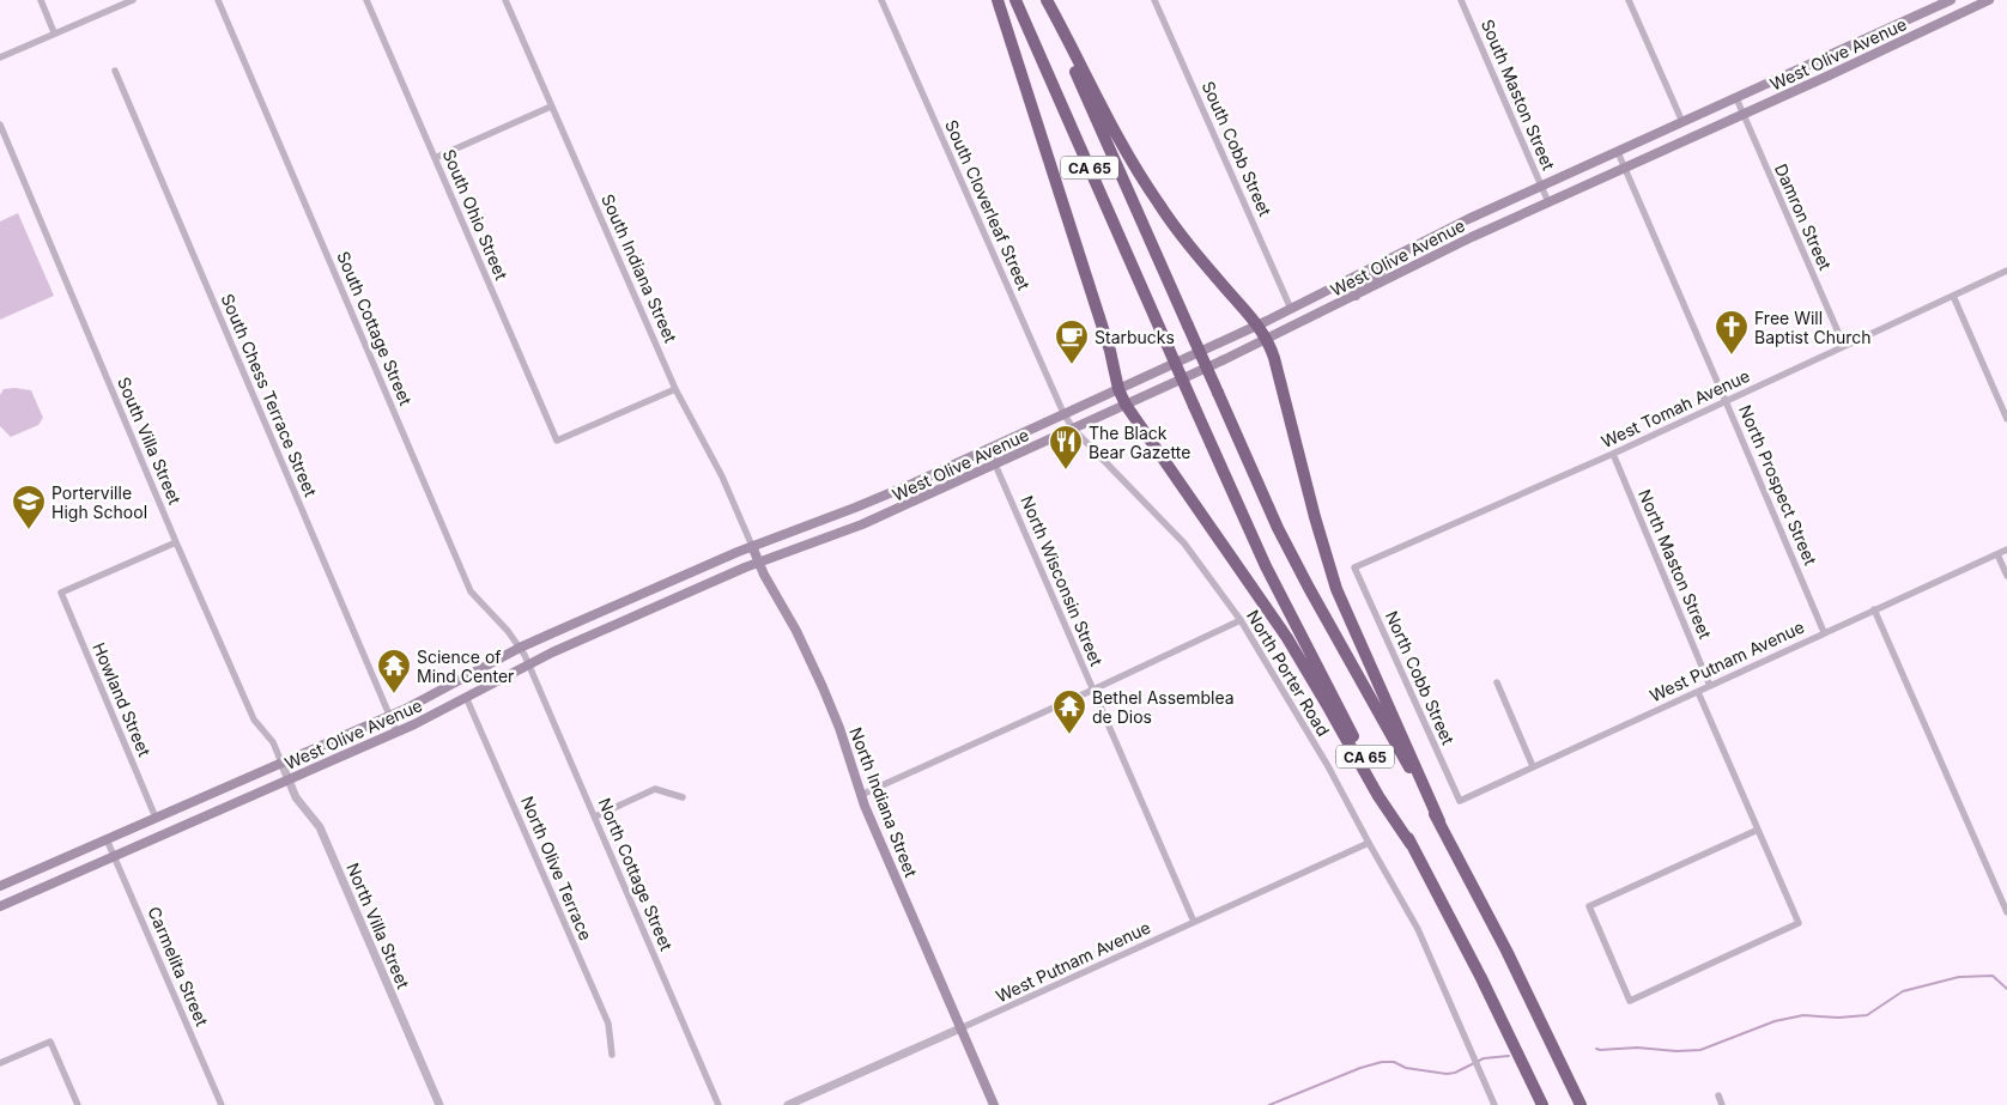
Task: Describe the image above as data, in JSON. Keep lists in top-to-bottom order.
{
  "streets": {
    "highway": ["CA 65"],
    "main road": ["West Olive Avenue", "North Indiana Street"],
    "street": [
      "South Maston Street",
      "South Cobb Street",
      "South Cloverleaf Street",
      "South Ohio Street",
      "Damron Street",
      "South Indiana Street",
      "South Cottage Street",
      "South Chess Terrace Street",
      "West Tomah Avenue",
      "South Villa Street",
      "North Prospect Street",
      "North Maston Street",
      "North Wisconsin Street",
      "West Putnam Avenue",
      "North Porter Road",
      "North Cobb Street",
      "Howland Street",
      "North Olive Terrace",
      "North Cottage Street",
      "North Villa Street",
      "Carmelita Street"
    ]
  },
  "crossings": [
    ["West Olive Avenue", "South Maston Street"],
    ["West Olive Avenue", "South Cobb Street"],
    ["West Olive Avenue", "South Cloverleaf Street"],
    ["West Olive Avenue", "Damron Street"],
    ["West Olive Avenue", "South Indiana Street"],
    ["West Olive Avenue", "South Cottage Street"],
    ["West Olive Avenue", "South Chess Terrace Street"],
    ["West Olive Avenue", "South Villa Street"],
    ["West Olive Avenue", "North Prospect Street"],
    ["West Olive Avenue", "North Wisconsin Street"],
    ["West Olive Avenue", "North Porter Road"],
    ["West Olive Avenue", "Howland Street"],
    ["West Olive Avenue", "North Indiana Street"],
    ["West Olive Avenue", "North Olive Terrace"],
    ["West Olive Avenue", "North Cottage Street"],
    ["West Olive Avenue", "North Villa Street"],
    ["West Olive Avenue", "Carmelita Street"],
    ["South Cloverleaf Street", "North Porter Road"],
    ["South Ohio Street", "South Indiana Street"],
    ["Damron Street", "West Tomah Avenue"],
    ["South Indiana Street", "North Indiana Street"],
    ["South Cottage Street", "North Cottage Street"],
    ["West Tomah Avenue", "North Prospect Street"],
    ["West Tomah Avenue", "North Maston Street"],
    ["West Tomah Avenue", "North Cobb Street"],
    ["South Villa Street", "Howland Street"],
    ["South Villa Street", "North Villa Street"],
    ["North Prospect Street", "West Putnam Avenue"],
    ["North Maston Street", "West Putnam Avenue"],
    ["North Wisconsin Street", "West Putnam Avenue"],
    ["West Putnam Avenue", "North Porter Road"],
    ["West Putnam Avenue", "North Cobb Street"],
    ["West Putnam Avenue", "North Indiana Street"]
  ],
  "places": {
    "church": ["Free Will Baptist Church"],
    "cafe": ["Starbucks"],
    "restaurant": ["The Black Bear Gazette"],
    "school or university": ["Porterville High School"],
    "temple": ["Science of Mind Center", "Bethel Assemblea de Dios"]
  }
}
